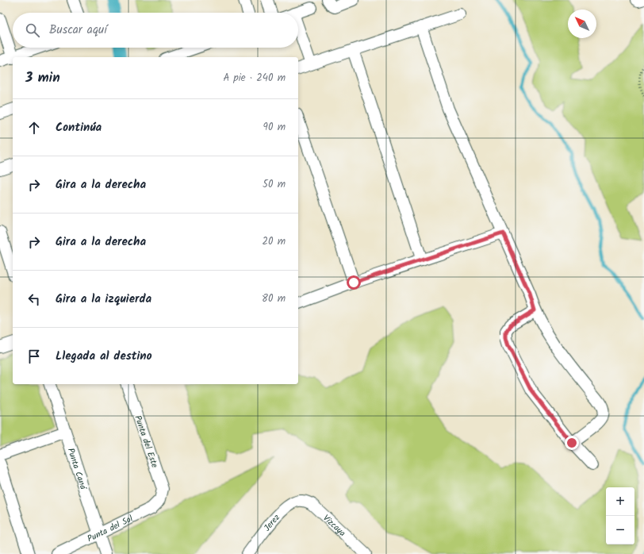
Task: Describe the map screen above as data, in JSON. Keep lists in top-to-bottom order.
{
  "streets": {
    "street": [
      "Punta del Este",
      "Punta Caná",
      "Jerez",
      "Vizcaya",
      "Punta del Sol"
    ]
  },
  "crossings": [
    ["Punta del Este", "Punta del Sol"],
    ["Punta Caná", "Punta del Sol"],
    ["Jerez", "Vizcaya"]
  ],
  "north": "top left",
  "page": {
    "search": "Buscar aquí",
    "heading": ["3 min", "A pie · 240 m"],
    "list": [
      ["Continúa", "90 m"],
      ["Gira a la derecha", "50 m"],
      ["Gira a la derecha", "20 m"],
      ["Gira a la izquierda", "80 m"],
      "Llegada al destino"
    ],
    "map_buttons": ["+", "−"]
  }
}
